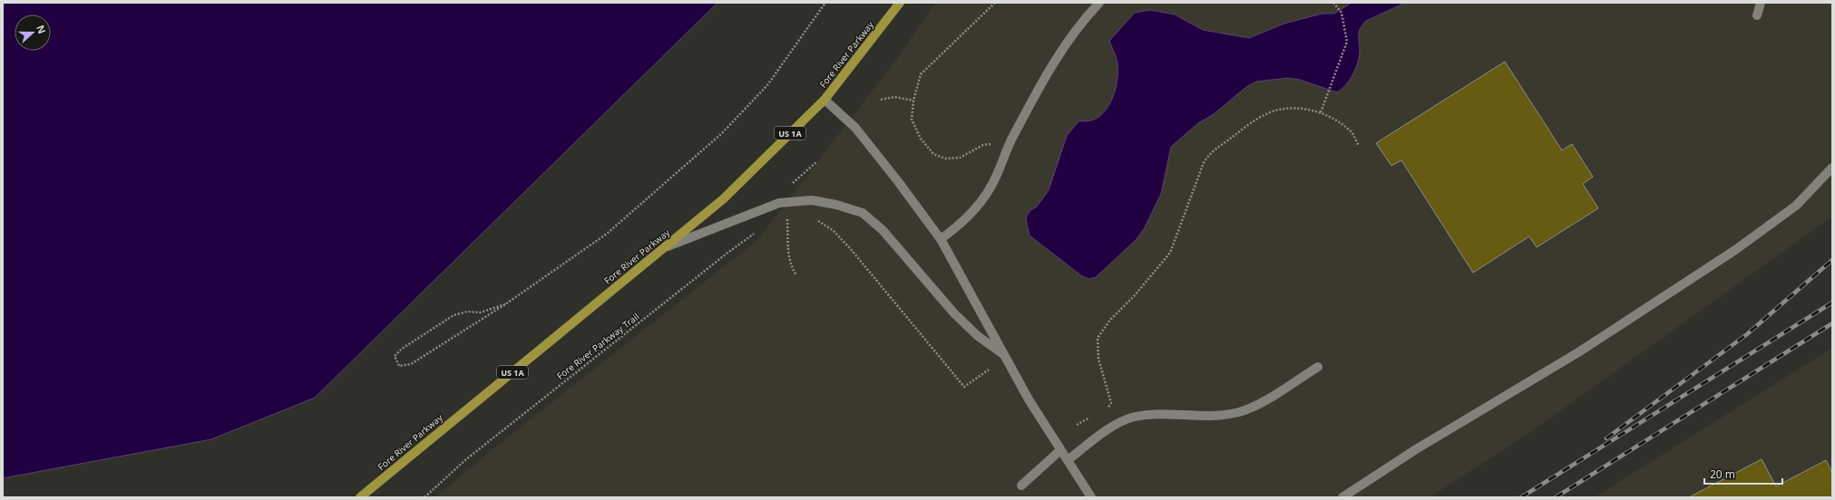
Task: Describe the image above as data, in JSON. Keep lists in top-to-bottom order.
{
  "streets": {
    "main road": ["Fore River Parkway", "US 1A"],
    "path": ["Fore River Parkway Trail"]
  },
  "scale_bar": "20 m",
  "north": "right"
}
